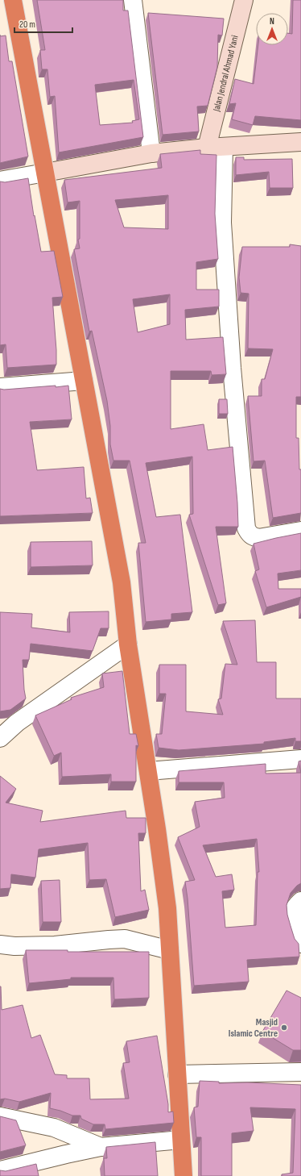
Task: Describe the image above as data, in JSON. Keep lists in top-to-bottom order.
{
  "streets": {
    "street": ["Jalan Jendral Ahmad Yani"]
  },
  "places": ["Masjid Islamic Centre"],
  "scale_bar": "20 m",
  "north": "top"
}
